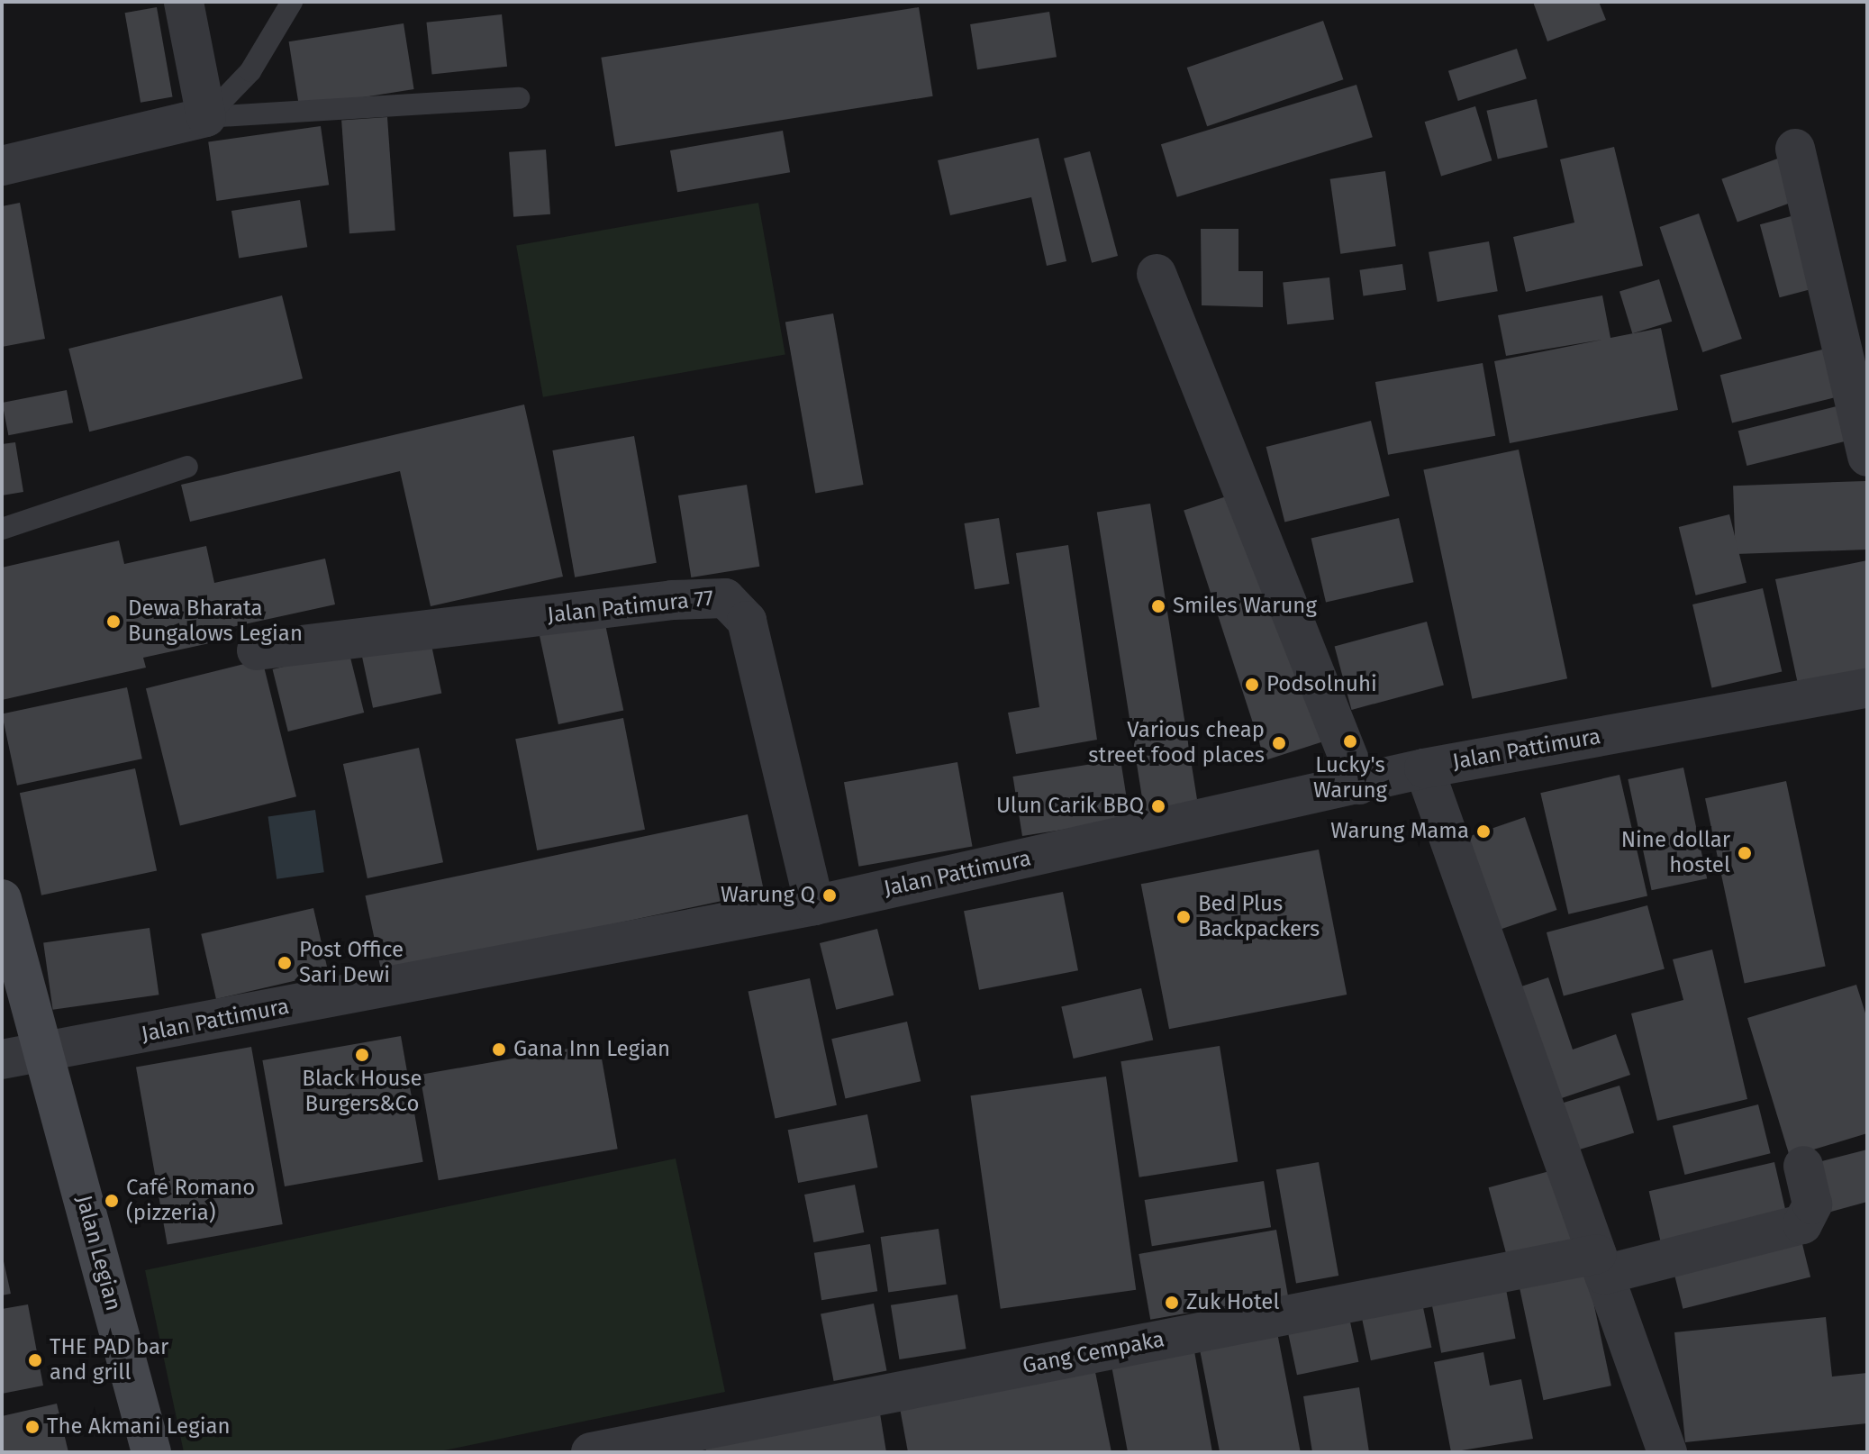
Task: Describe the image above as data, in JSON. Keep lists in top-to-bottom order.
{
  "streets": {
    "main road": ["Jalan Legian"],
    "street": ["Jalan Patimura 77", "Jalan Pattimura", "Gang Cempaka"]
  },
  "crossings": [
    ["Jalan Patimura 77", "Jalan Pattimura"],
    ["Jalan Pattimura", "Jalan Legian"]
  ],
  "places": [
    "Smiles Warung",
    "Dewa Bharata Bungalows Legian",
    "Podsolnuhi",
    "Lucky's Warung",
    "Various cheap street food places",
    "Ulun Carik BBQ",
    "Warung Mama",
    "Nine dollar hostel",
    "Warung Q",
    "Bed Plus Backpackers",
    "Post Office Sari Dewi",
    "Gana Inn Legian",
    "Black House Burgers&Co",
    "Café Romano (pizzeria)",
    "Zuk Hotel",
    "THE PAD bar and grill",
    "The Akmani Legian"
  ]
}
